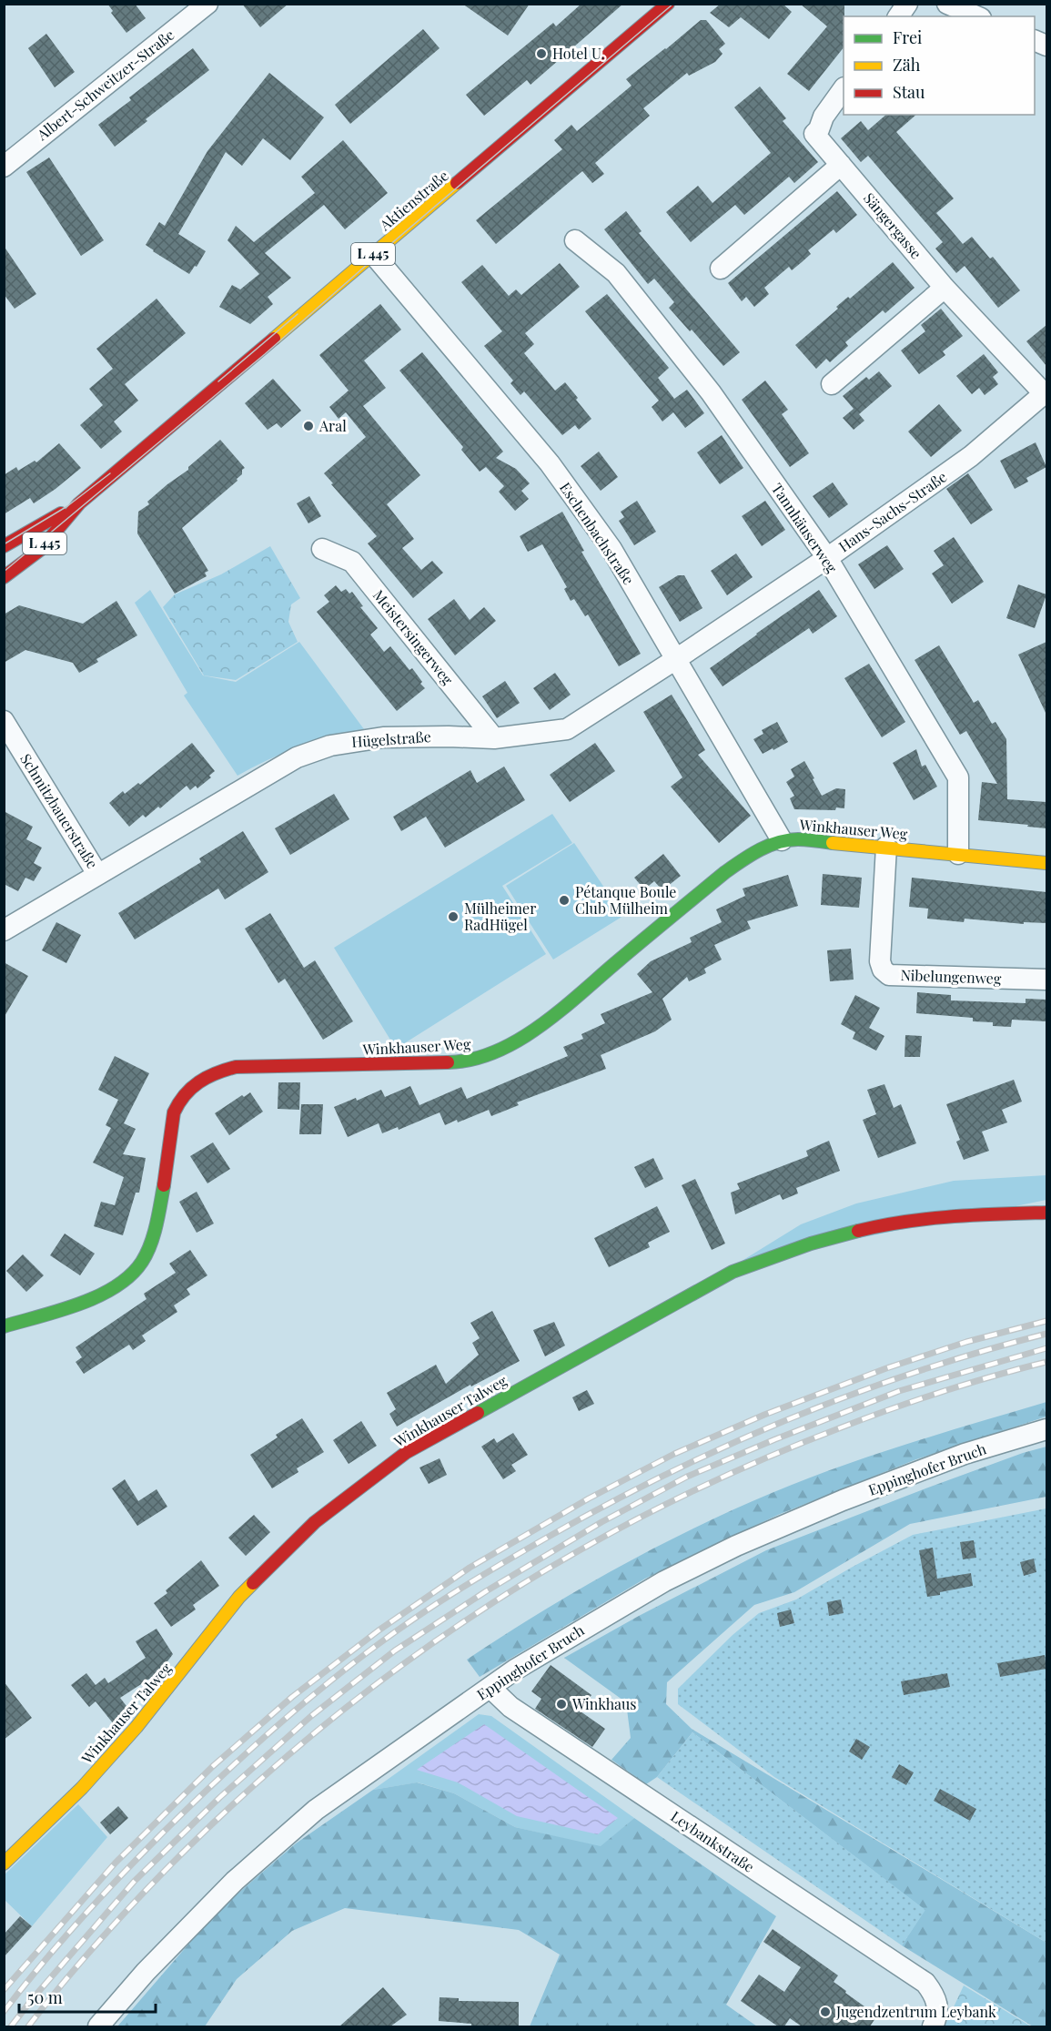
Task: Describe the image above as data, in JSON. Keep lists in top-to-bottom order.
{
  "streets": {
    "street": [
      "Albert-Schweitzer-Straße",
      "Aktienstraße",
      "Sängergasse",
      "L 445",
      "Hans-Sachs-Straße",
      "Tannhäuserweg",
      "Eschenbachstraße",
      "Meistersingerweg",
      "Hügelstraße",
      "Schmitzbauerstraße",
      "Winkhauser Weg",
      "Nibelungenweg",
      "Winkhauser Talweg",
      "Eppinghofer Bruch",
      "Leybankstraße"
    ]
  },
  "crossings": [
    ["Aktienstraße", "Eschenbachstraße"],
    ["Sängergasse", "Hans-Sachs-Straße"],
    ["Hans-Sachs-Straße", "Tannhäuserweg"],
    ["Hans-Sachs-Straße", "Eschenbachstraße"],
    ["Hans-Sachs-Straße", "Hügelstraße"],
    ["Tannhäuserweg", "Winkhauser Weg"],
    ["Eschenbachstraße", "Hügelstraße"],
    ["Eschenbachstraße", "Winkhauser Weg"],
    ["Meistersingerweg", "Hügelstraße"],
    ["Hügelstraße", "Schmitzbauerstraße"],
    ["Winkhauser Weg", "Nibelungenweg"],
    ["Eppinghofer Bruch", "Leybankstraße"]
  ],
  "places": [
    "Hotel U.",
    "Aral",
    "Pétanque Boule Club Mülheim",
    "Mülheimer RadHügel",
    "Winkhaus",
    "Jugendzentrum Leybank"
  ],
  "legend": ["Frei", "Zäh", "Stau"],
  "scale_bar": "50 m"
}
